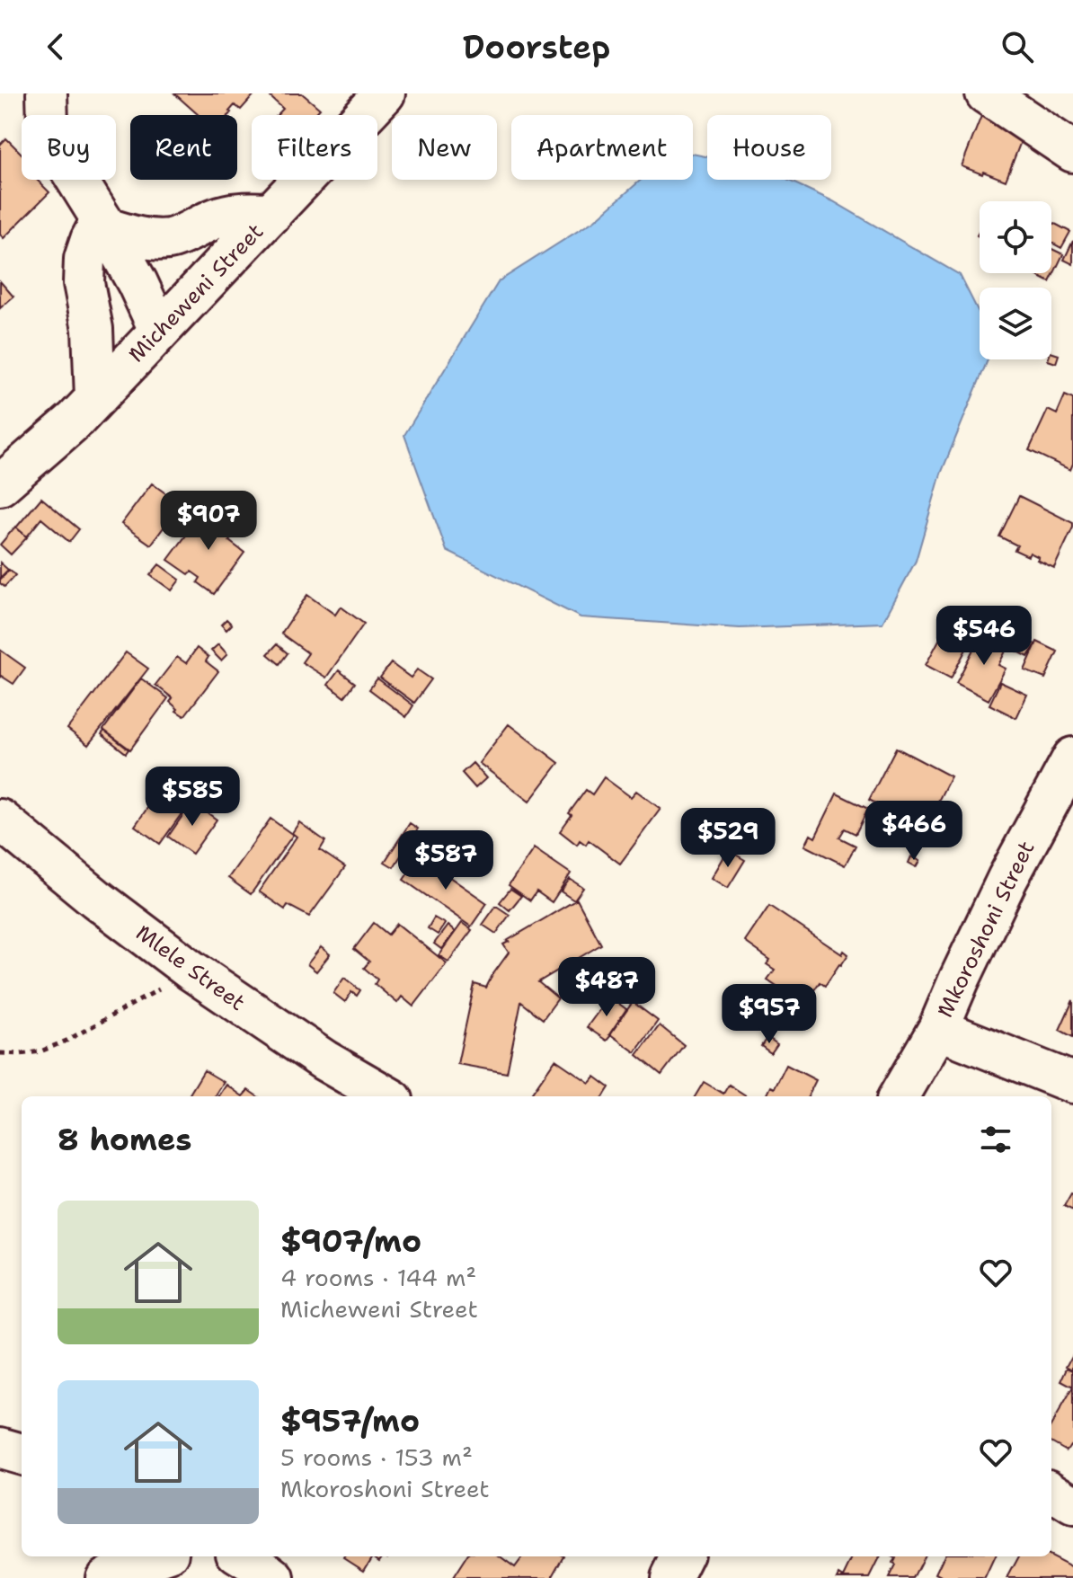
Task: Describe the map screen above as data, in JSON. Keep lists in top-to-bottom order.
{
  "streets": {
    "street": ["Micheweni Street", "Mkoroshoni Street", "Mlele Street"]
  },
  "page": {
    "header": "Doorstep",
    "chip": [
      "Buy",
      "Rent",
      "Filters",
      "New",
      "Apartment",
      "House"
    ],
    "price": [
      "$907",
      "$546",
      "$585",
      "$466",
      "$529",
      "$587",
      "$487",
      "$957"
    ],
    "heading": "8 homes",
    "list": [
      {
        "name": "$907/mo",
        "note": "4 rooms · 144 m² · Micheweni Street"
      },
      {
        "name": "$957/mo",
        "note": "5 rooms · 153 m² · Mkoroshoni Street"
      }
    ]
  }
}
